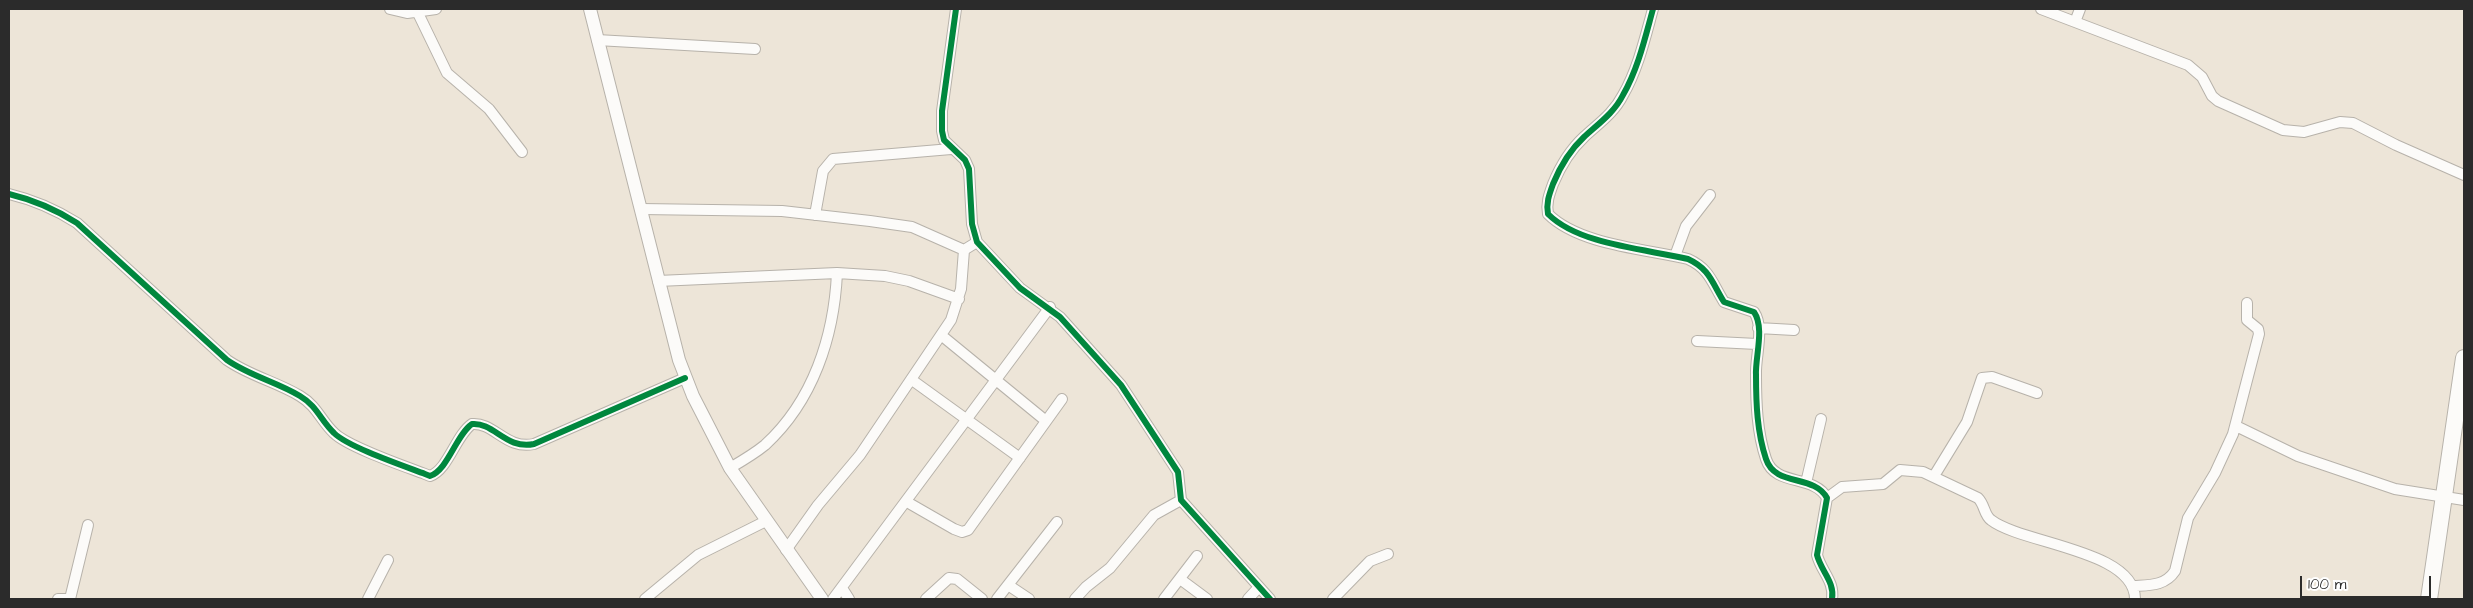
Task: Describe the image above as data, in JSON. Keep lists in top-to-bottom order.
{
  "scale_bar": "100 m"
}
